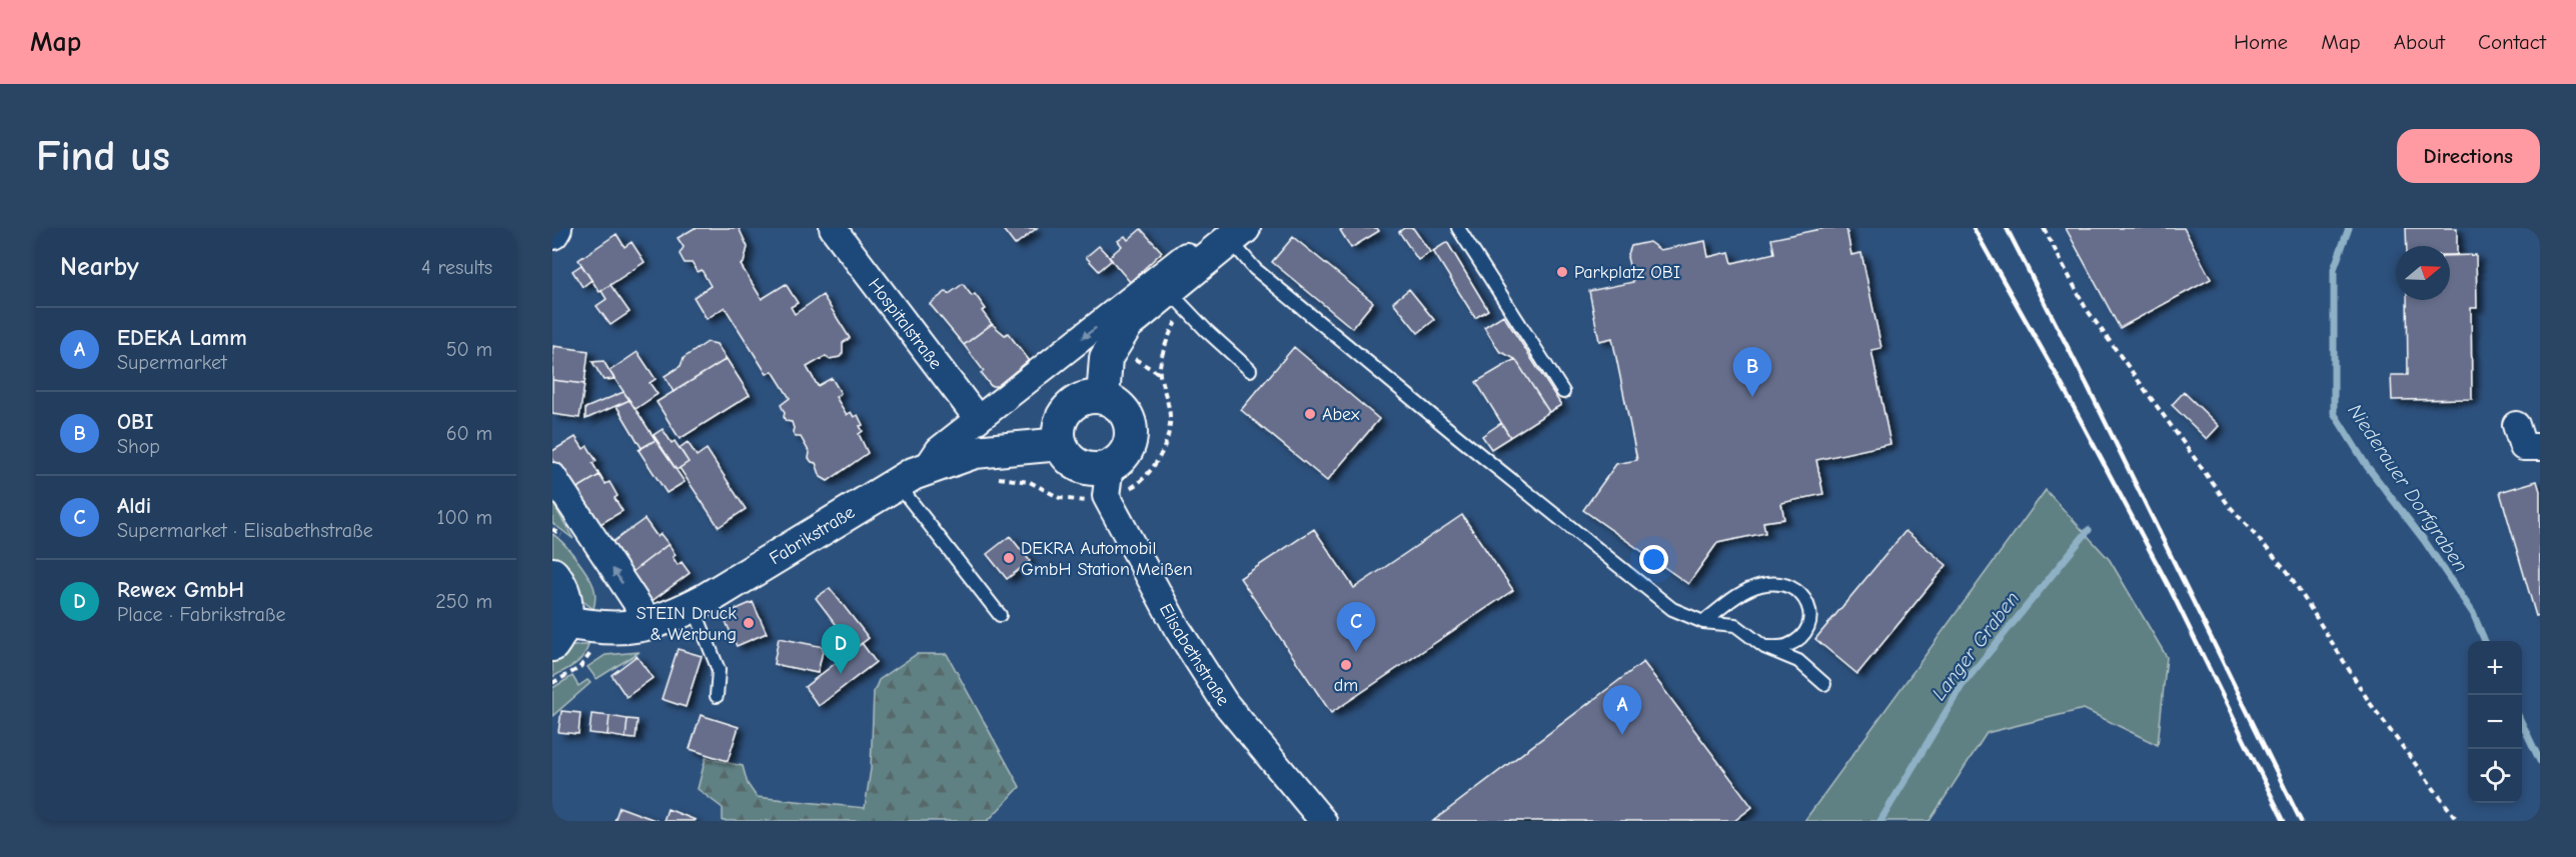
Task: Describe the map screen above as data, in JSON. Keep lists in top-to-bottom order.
{
  "streets": {
    "street": ["Hospitalstraße", "Fabrikstraße", "Elisabethstraße"]
  },
  "water": ["Niederauer Dorfgraben", "Langer Graben"],
  "places": [
    "Parkplatz OBI",
    "Abex",
    "DEKRA Automobil GmbH Station Meißen",
    "STEIN Druck & Werbung",
    "dm"
  ],
  "north": "right",
  "page": {
    "header": "Map",
    "nav": [
      "Home",
      "Map",
      "About",
      "Contact"
    ],
    "buttons": "Directions",
    "title": "Find us",
    "heading": ["Nearby", "4 results"],
    "list": [
      {
        "mark": "A",
        "name": "EDEKA Lamm",
        "note": "Supermarket",
        "value": "50 m"
      },
      {
        "mark": "B",
        "name": "OBI",
        "note": "Shop",
        "value": "60 m"
      },
      {
        "mark": "C",
        "name": "Aldi",
        "note": "Supermarket · Elisabethstraße",
        "value": "100 m"
      },
      {
        "mark": "D",
        "name": "Rewex GmbH",
        "note": "Place · Fabrikstraße",
        "value": "250 m"
      }
    ],
    "pins": [
      "B",
      "C",
      "D",
      "A"
    ],
    "map_buttons": ["+", "−"]
  }
}
